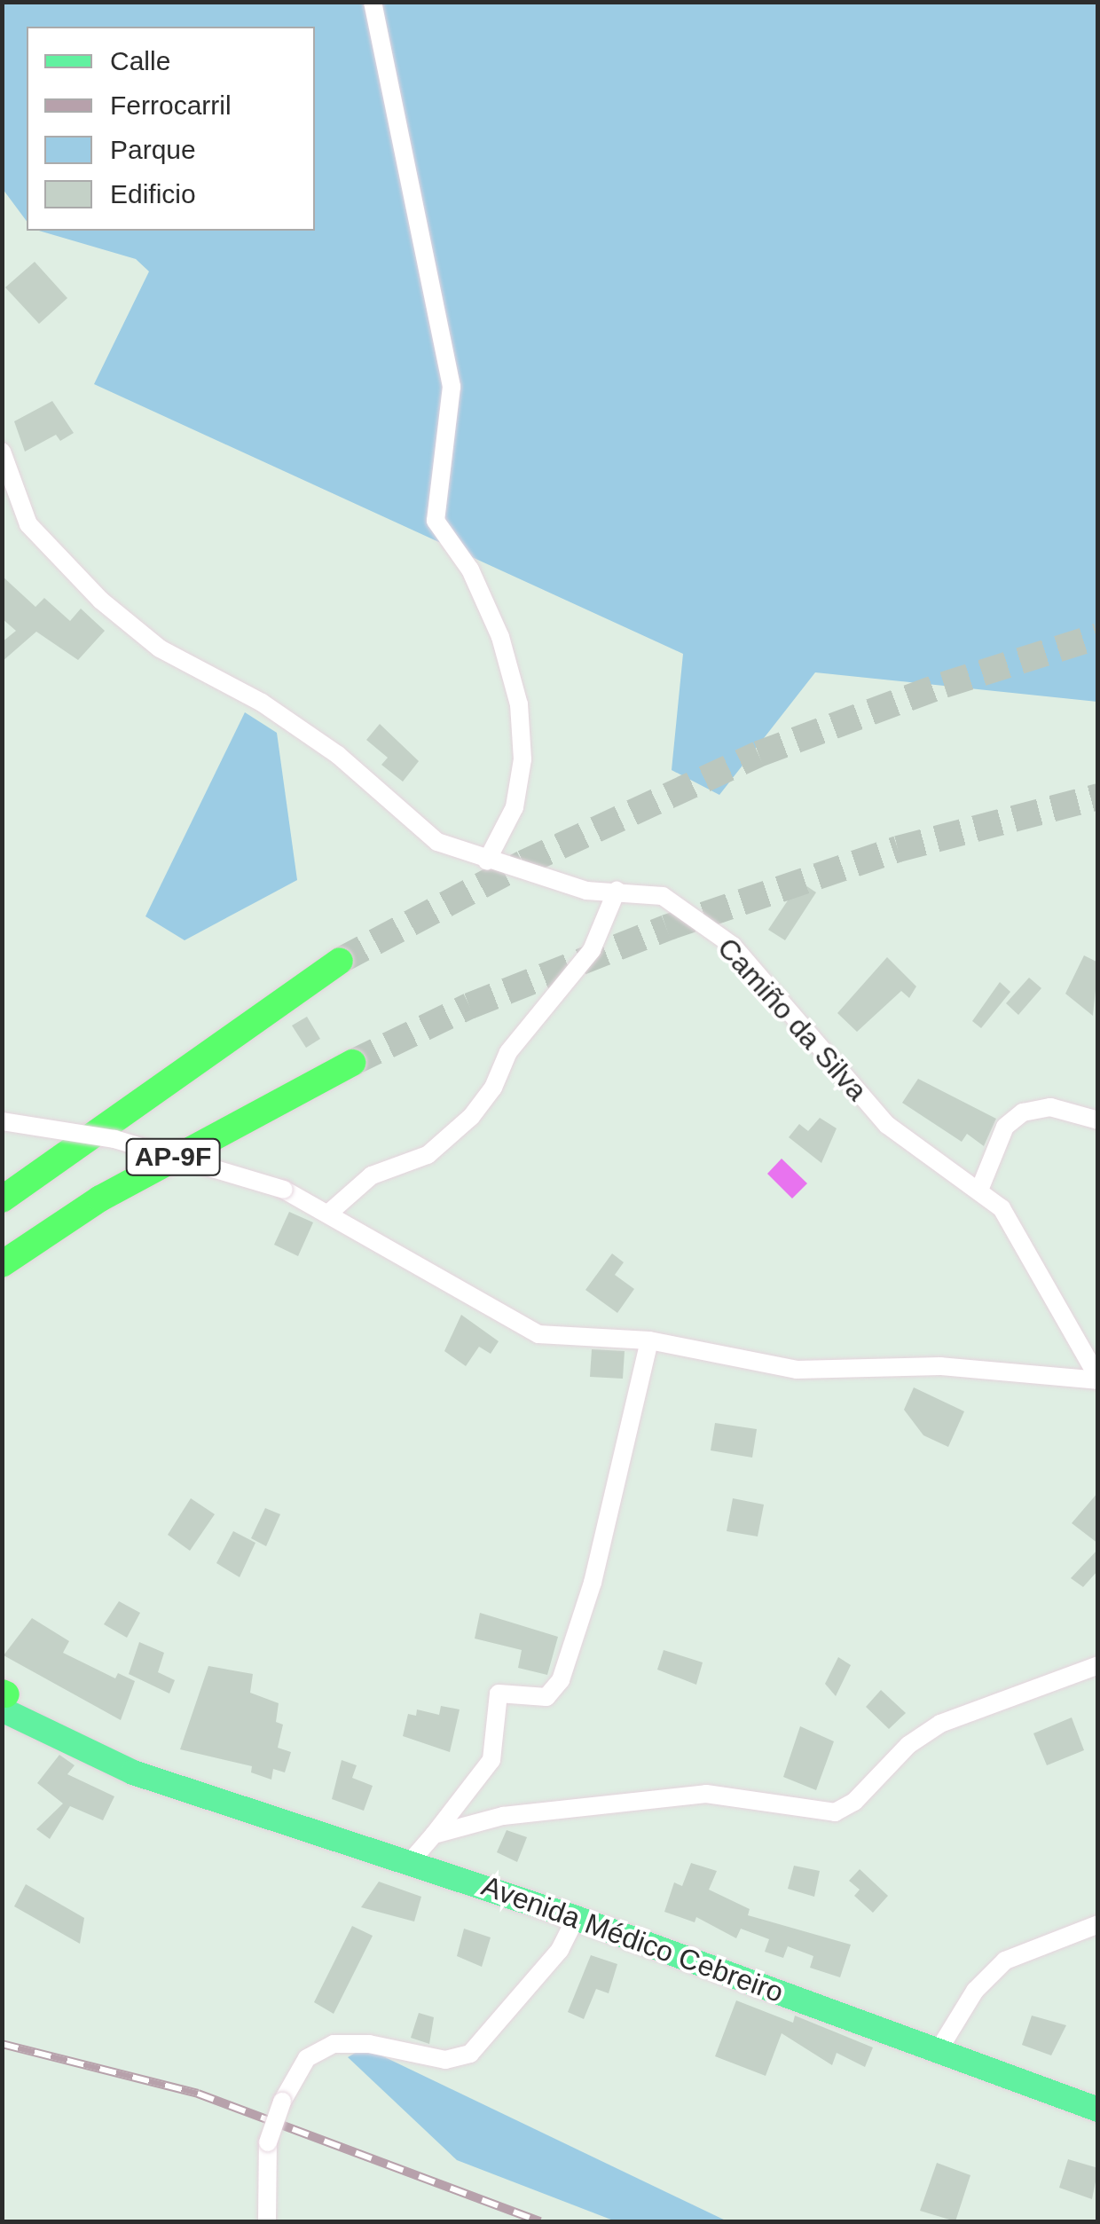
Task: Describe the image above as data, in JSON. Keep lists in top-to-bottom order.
{
  "streets": {
    "highway": ["AP-9F"],
    "main road": ["Avenida Médico Cebreiro"],
    "street": ["Camiño da Silva"]
  },
  "legend": [
    "Calle",
    "Ferrocarril",
    "Parque",
    "Edificio"
  ]
}
